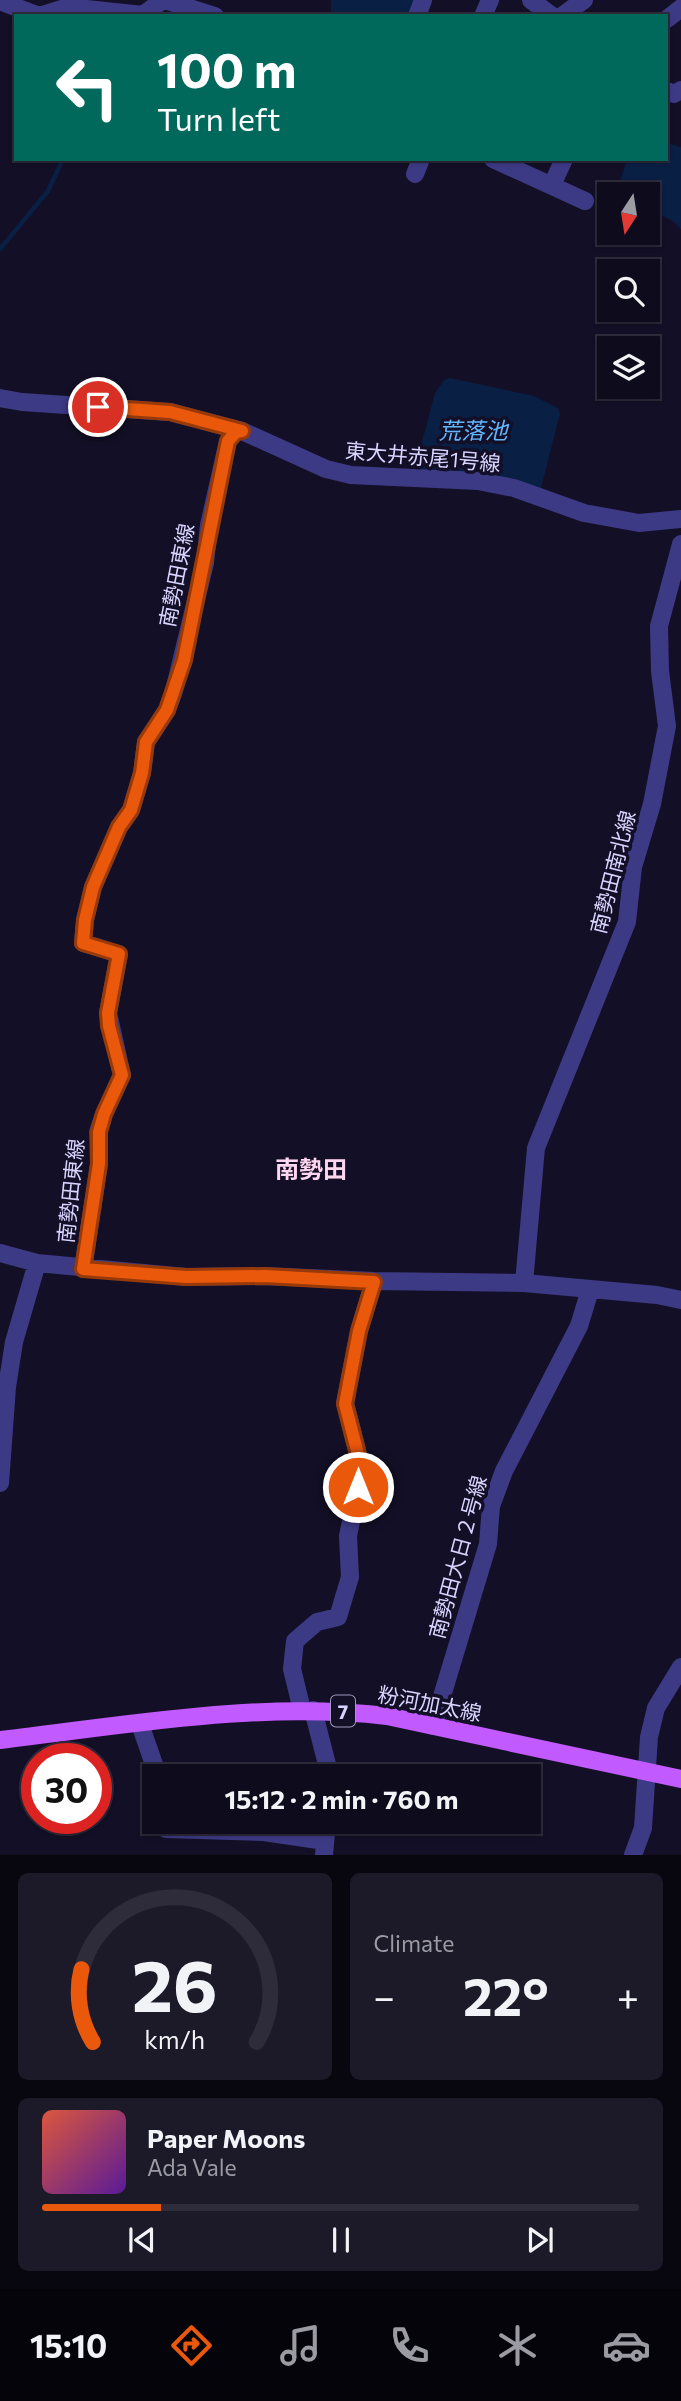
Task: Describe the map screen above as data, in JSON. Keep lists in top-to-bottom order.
{
  "streets": {
    "main road": ["粉河加太線", "7"],
    "street": [
      "東大井赤尾1号線",
      "南勢田東線",
      "南勢田南北線",
      "南勢田大日２号線"
    ]
  },
  "crossings": [
    ["東大井赤尾1号線", "南勢田東線"],
    ["南勢田大日２号線", "粉河加太線"]
  ],
  "districts": ["南勢田"],
  "water": ["荒落池"],
  "north": "bottom",
  "page": {
    "turn": ["100 m", "Turn left"],
    "limit": "30",
    "trip": "15:12 · 2 min · 760 m",
    "tile": "Climate",
    "heat": ["−", "22°", "+"],
    "song": ["Paper Moons", "Ada Vale"],
    "tabs": "15:10",
    "gauge": ["26", "km/h"]
  }
}
